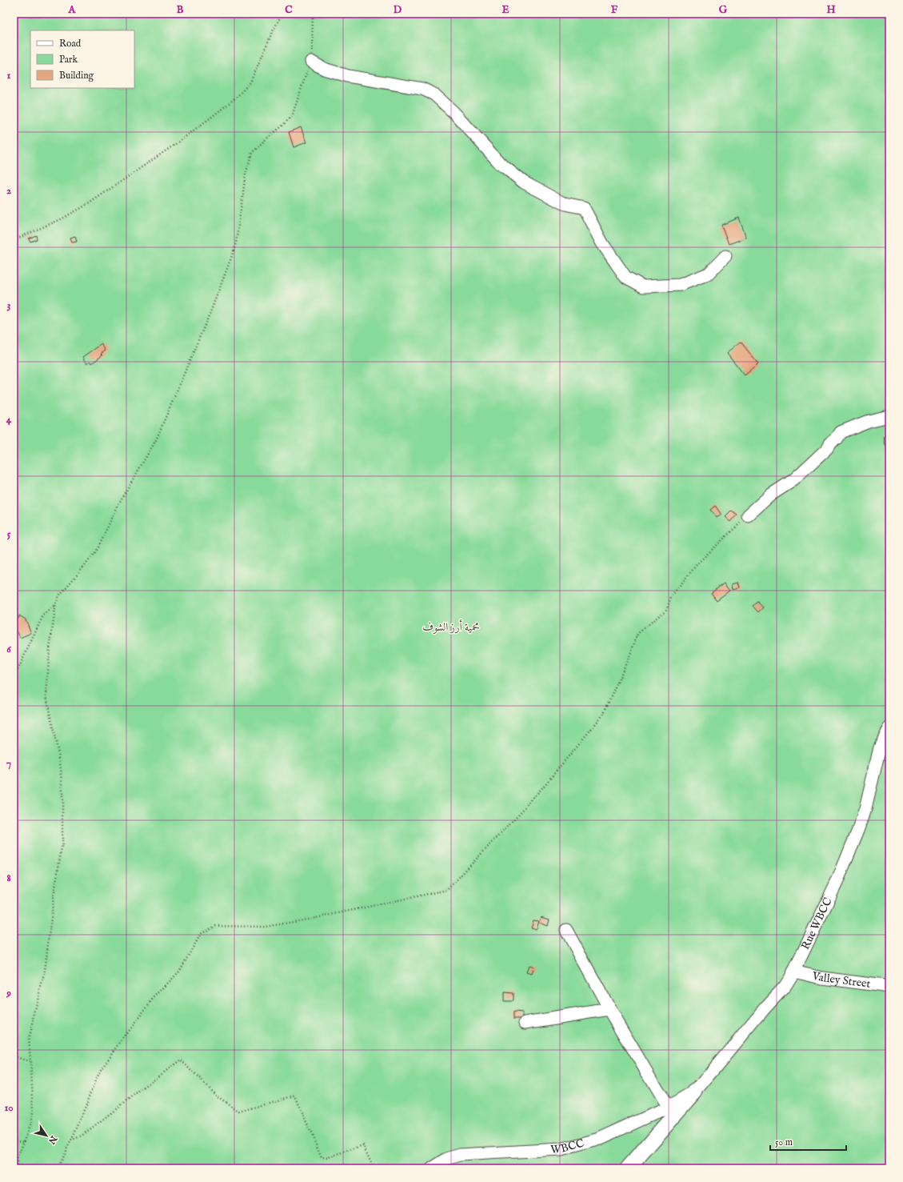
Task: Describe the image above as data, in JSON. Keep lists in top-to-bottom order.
{
  "streets": {
    "street": ["Rue WBCC", "Valley Street", "WBCC"]
  },
  "crossings": [
    ["Rue WBCC", "Valley Street"],
    ["Rue WBCC", "WBCC"]
  ],
  "parks": ["محمية أرز الشوف"],
  "legend": ["Road", "Park", "Building"],
  "scale_bar": "50 m",
  "north": "bottom right",
  "grid": {
    "columns": [
      "A",
      "B",
      "C",
      "D",
      "E",
      "F",
      "G",
      "H"
    ],
    "rows": [
      "1",
      "2",
      "3",
      "4",
      "5",
      "6",
      "7",
      "8",
      "9",
      "10"
    ]
  }
}
